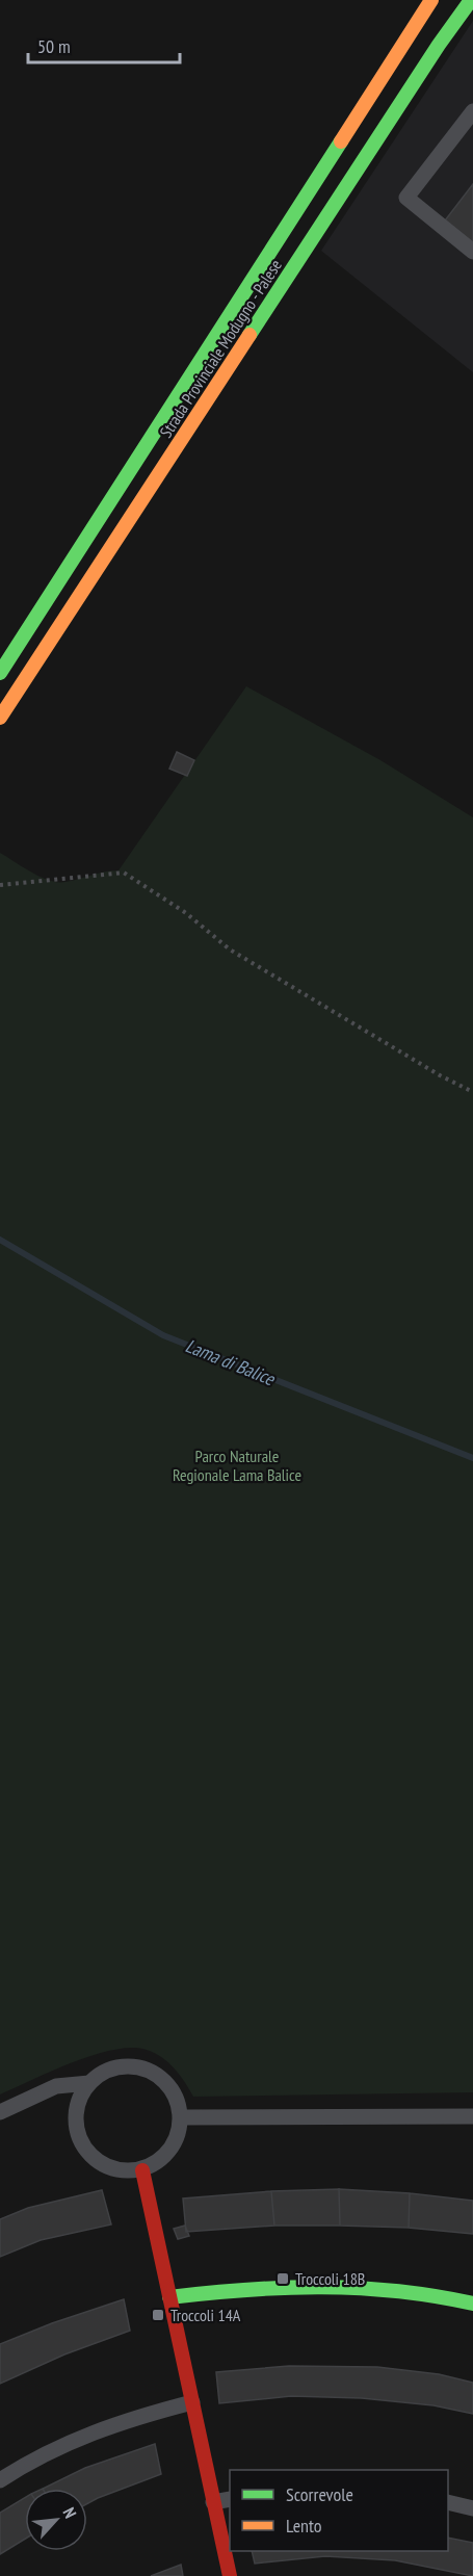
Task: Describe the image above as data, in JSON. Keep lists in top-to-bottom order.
{
  "streets": {
    "main road": ["Strada Provinciale Modugno - Palese"]
  },
  "water": ["Lama di Balice"],
  "parks": ["Parco Naturale Regionale Lama Balice"],
  "places": {
    "transit": ["Troccoli 18B", "Troccoli 14A"]
  },
  "legend": ["Scorrevole", "Lento"],
  "scale_bar": "50 m",
  "north": "top right"
}
